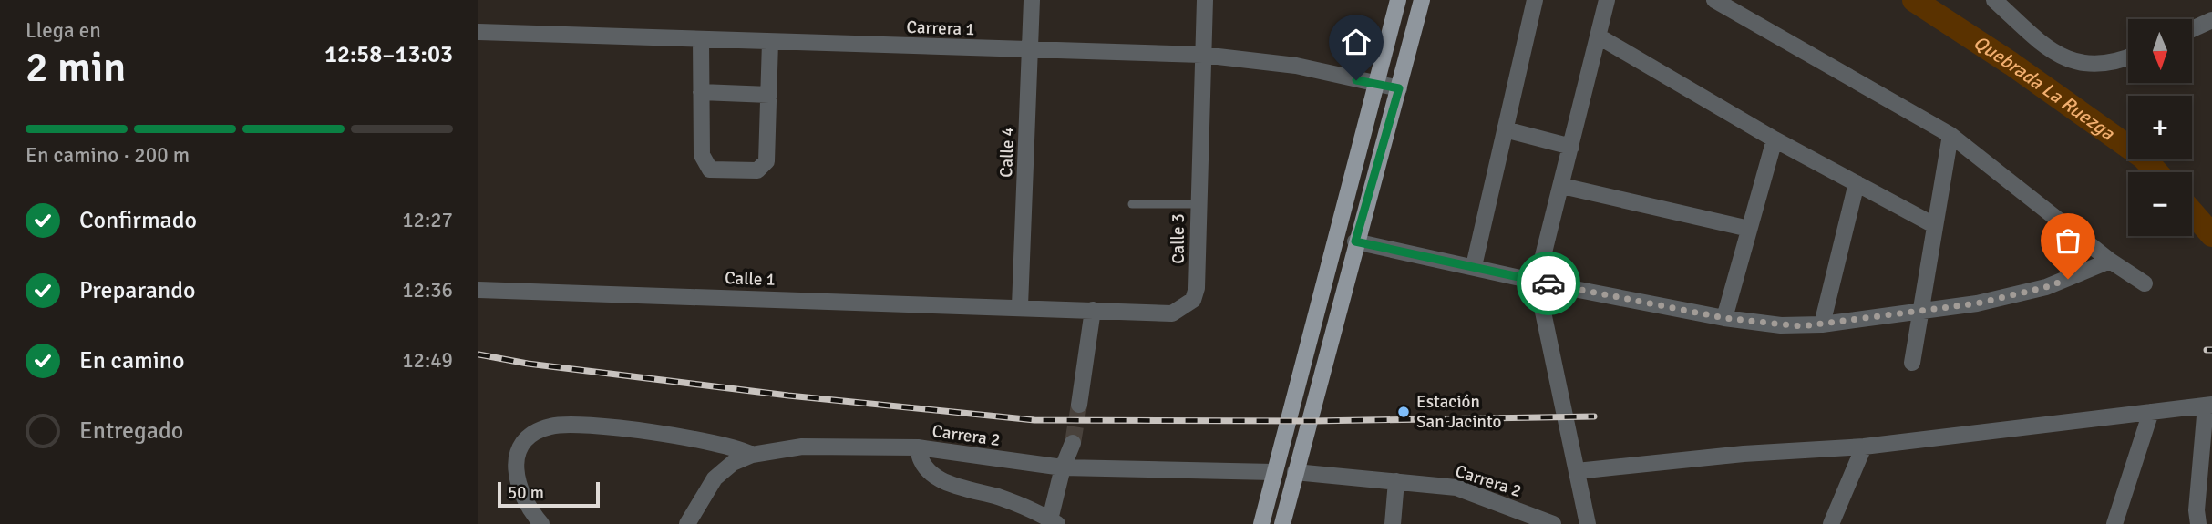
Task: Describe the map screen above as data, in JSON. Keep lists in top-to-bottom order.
{
  "streets": {
    "street": [
      "Carrera 1",
      "Calle 4",
      "Calle 3",
      "Calle 1",
      "Carrera 2"
    ]
  },
  "crossings": [
    ["Carrera 1", "Calle 4"],
    ["Carrera 1", "Calle 3"],
    ["Calle 4", "Calle 3"],
    ["Calle 4", "Calle 1"],
    ["Calle 3", "Calle 1"]
  ],
  "water": ["Quebrada La Ruezga"],
  "places": ["Estación San Jacinto"],
  "scale_bar": "50 m",
  "north": "bottom",
  "page": {
    "heading": ["2 min", "Llega en", "12:58–13:03"],
    "map_buttons": ["+", "−"],
    "bar": "En camino · 200 m",
    "list": [
      ["Confirmado", "12:27"],
      ["Preparando", "12:36"],
      ["En camino", "12:49"],
      "Entregado"
    ],
    "scale": "50 m"
  }
}
